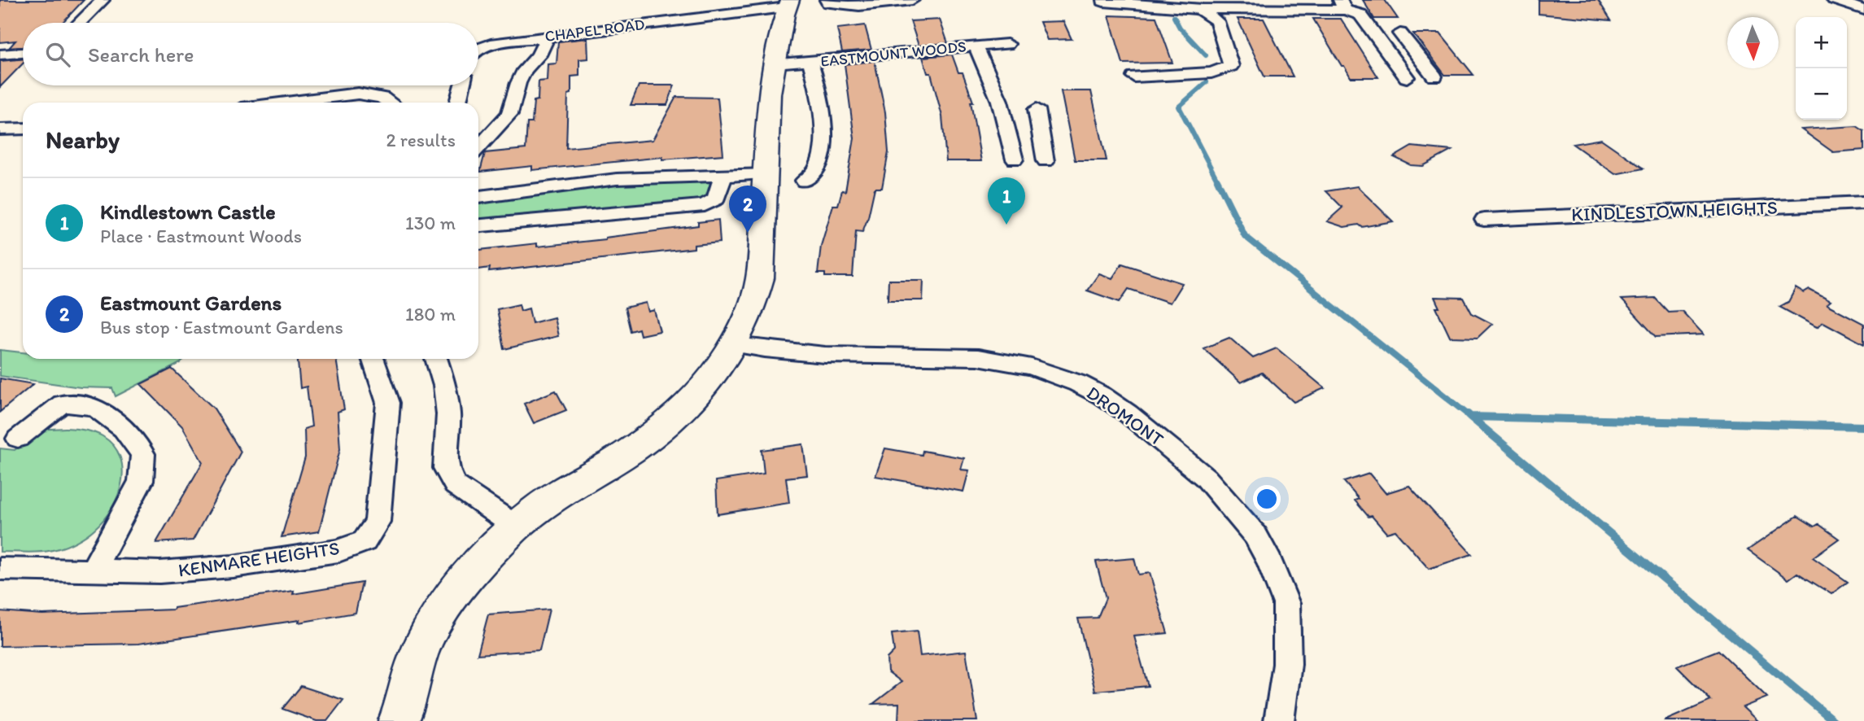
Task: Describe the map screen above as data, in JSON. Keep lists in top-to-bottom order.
{
  "streets": {
    "street": [
      "CHAPEL ROAD",
      "EASTMOUNT WOODS",
      "KINDLESTOWN HEIGHTS",
      "DROMONT",
      "KENMARE HEIGHTS"
    ]
  },
  "north": "bottom",
  "page": {
    "map_buttons": ["+", "−"],
    "search": "Search here",
    "heading": ["Nearby", "2 results"],
    "list": [
      {
        "mark": "1",
        "name": "Kindlestown Castle",
        "note": "Place · Eastmount Woods",
        "value": "130 m"
      },
      {
        "mark": "2",
        "name": "Eastmount Gardens",
        "note": "Bus stop · Eastmount Gardens",
        "value": "180 m"
      }
    ],
    "pins": ["1", "2"]
  }
}
